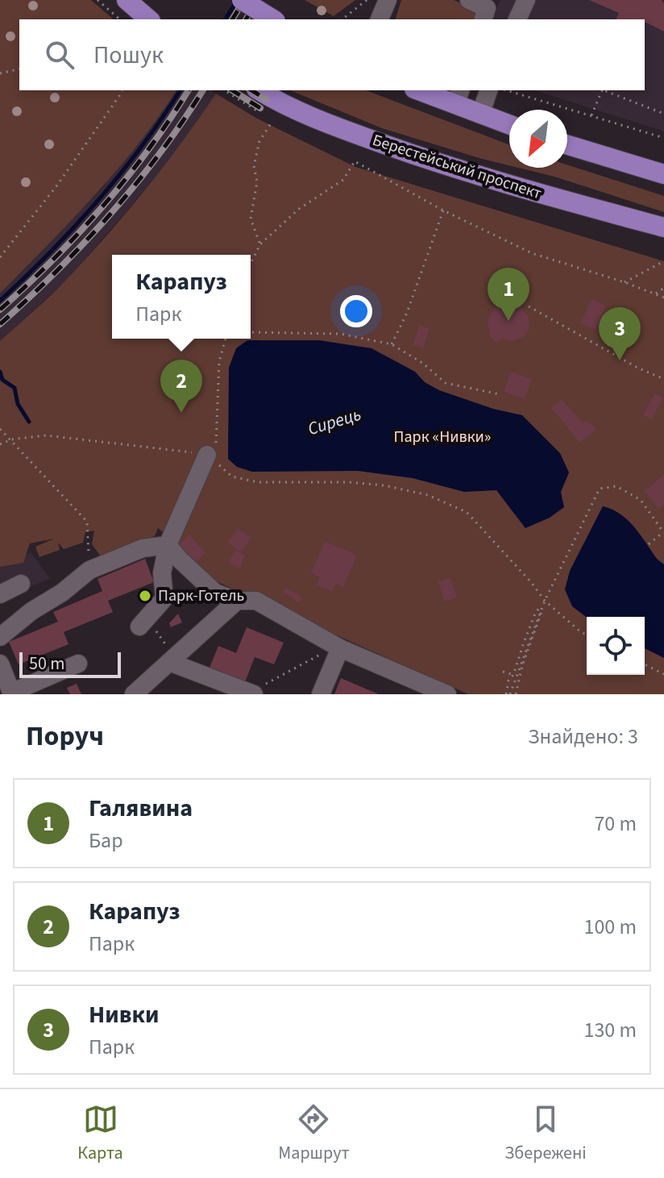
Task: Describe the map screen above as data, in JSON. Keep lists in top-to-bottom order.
{
  "streets": {
    "main road": ["Берестейський проспект"]
  },
  "water": ["Сирець"],
  "parks": ["Парк «Нивки»"],
  "places": ["Парк-Готель"],
  "scale_bar": "50 m",
  "north": "bottom left",
  "page": {
    "search": "Пошук",
    "popup": ["Карапуз", "Парк"],
    "pins": ["1", "3", "2"],
    "scale": "50 m",
    "heading": ["Поруч", "Знайдено: 3"],
    "list": [
      {
        "mark": "1",
        "name": "Галявина",
        "note": "Бар",
        "value": "70 m"
      },
      {
        "mark": "2",
        "name": "Карапуз",
        "note": "Парк",
        "value": "100 m"
      },
      {
        "mark": "3",
        "name": "Нивки",
        "note": "Парк",
        "value": "130 m"
      }
    ],
    "nav": ["Карта", "Маршрут", "Збережені"]
  }
}
